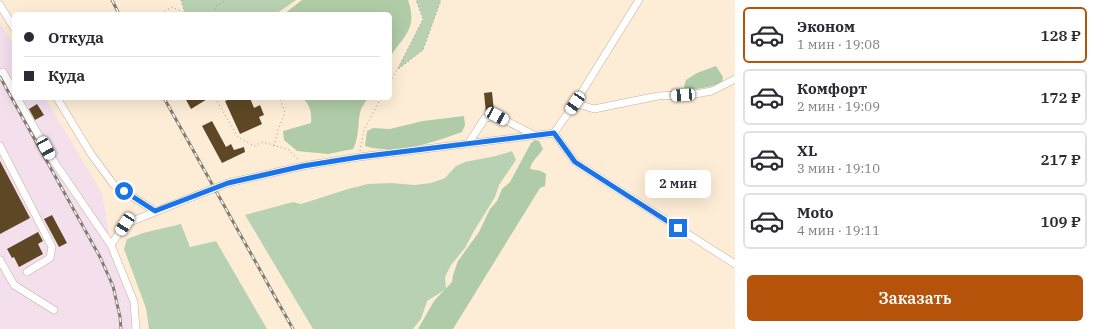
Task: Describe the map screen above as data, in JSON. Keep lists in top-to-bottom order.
{
  "page": {
    "list": [
      {
        "name": "Эконом",
        "note": "1 мин · 19:08",
        "value": "128 ₽"
      },
      {
        "name": "Комфорт",
        "note": "2 мин · 19:09",
        "value": "172 ₽"
      },
      {
        "name": "XL",
        "note": "3 мин · 19:10",
        "value": "217 ₽"
      },
      {
        "name": "Moto",
        "note": "4 мин · 19:11",
        "value": "109 ₽"
      }
    ],
    "banner": ["Откуда", "Куда"],
    "bubble": "2 мин",
    "buttons": "Заказать"
  }
}
